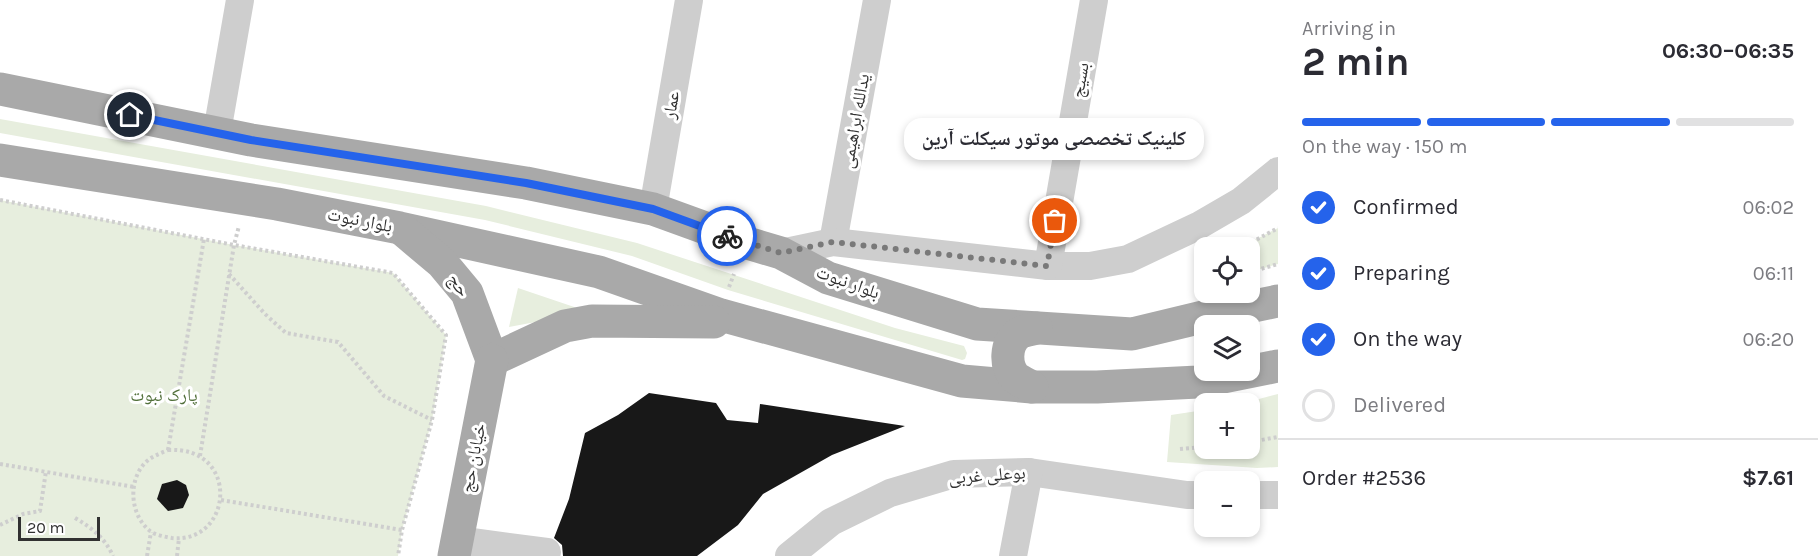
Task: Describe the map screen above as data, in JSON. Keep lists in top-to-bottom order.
{
  "streets": {
    "main road": ["بلوار نبوت", "حج", "خیابان حج"],
    "street": [
      "بسیج",
      "عمار",
      "یدالله ابراهیمی",
      "بوعلی غربی"
    ]
  },
  "crossings": [
    ["عمار", "بلوار نبوت"],
    ["بلوار نبوت", "حج"],
    ["حج", "خیابان حج"]
  ],
  "parks": ["پارک نبوت"],
  "places": ["کلینیک تخصصی موتور سیکلت آرین"],
  "scale_bar": "20 m",
  "page": {
    "heading": ["2 min", "Arriving in", "06:30–06:35"],
    "panel": ["Order #2536", "$7.61"],
    "bar": "On the way · 150 m",
    "bubble": "کلینیک تخصصی موتور سیکلت آرین",
    "list": [
      ["Confirmed", "06:02"],
      ["Preparing", "06:11"],
      ["On the way", "06:20"],
      "Delivered"
    ],
    "map_buttons": ["+", "−"],
    "scale": "20 m"
  }
}
